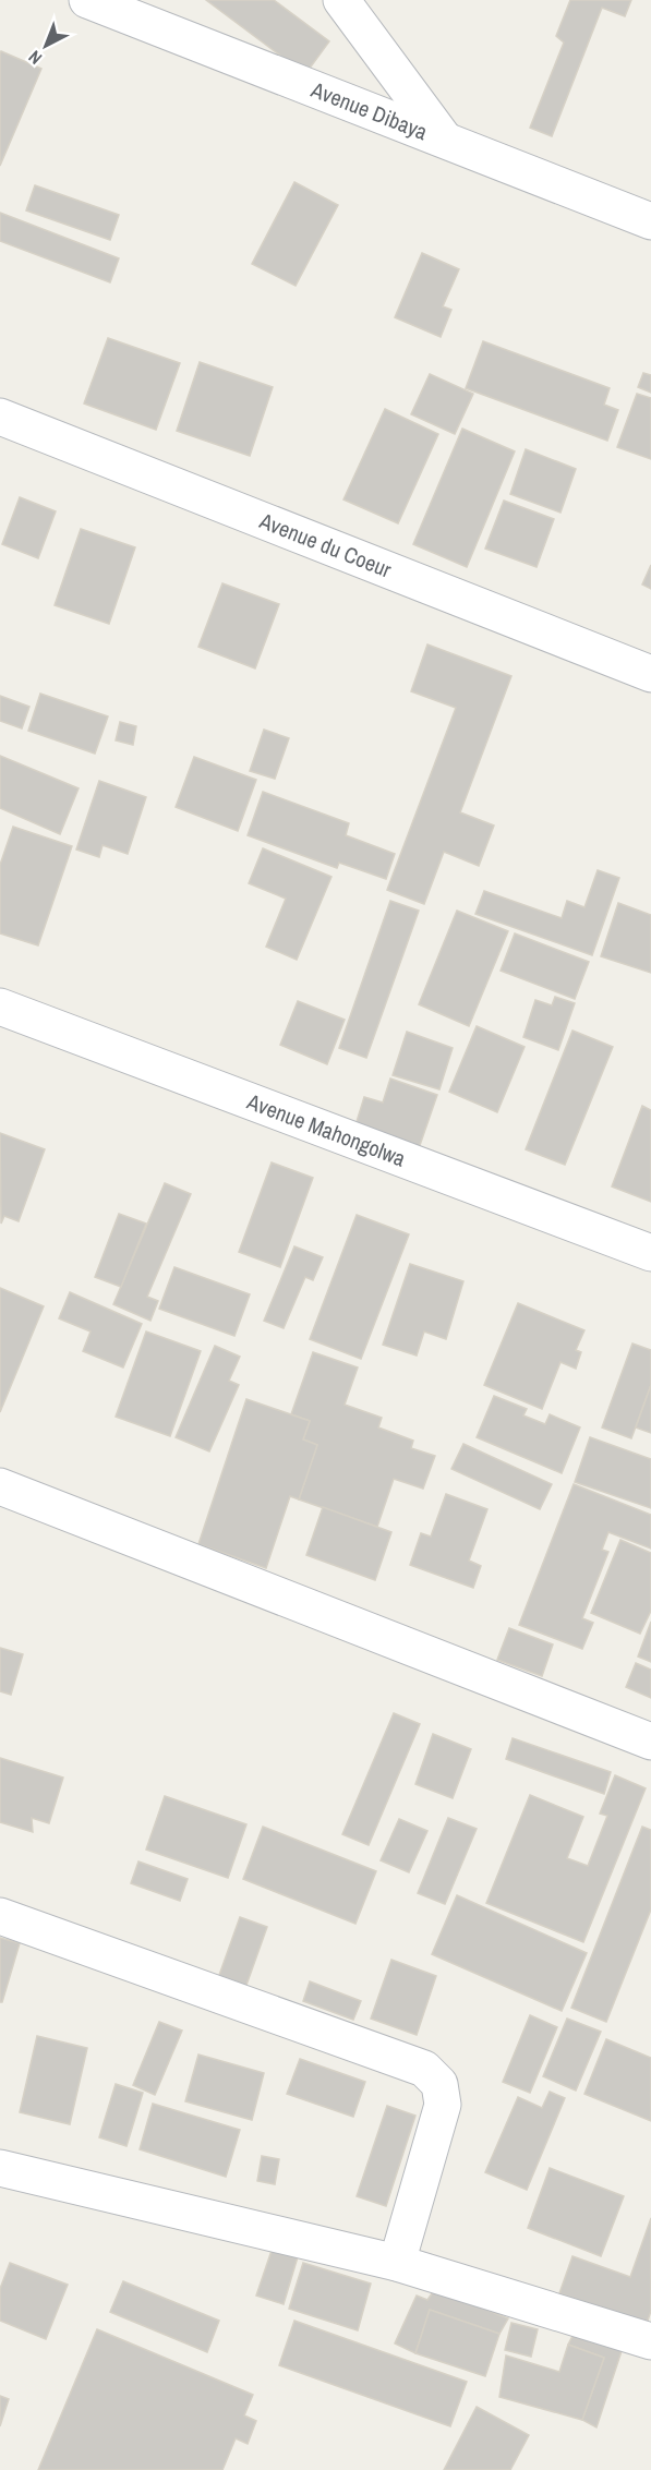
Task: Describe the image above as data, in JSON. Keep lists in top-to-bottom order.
{
  "streets": {
    "street": ["Avenue Dibaya", "Avenue du Coeur", "Avenue Mahongolwa"]
  },
  "north": "bottom left"
}
